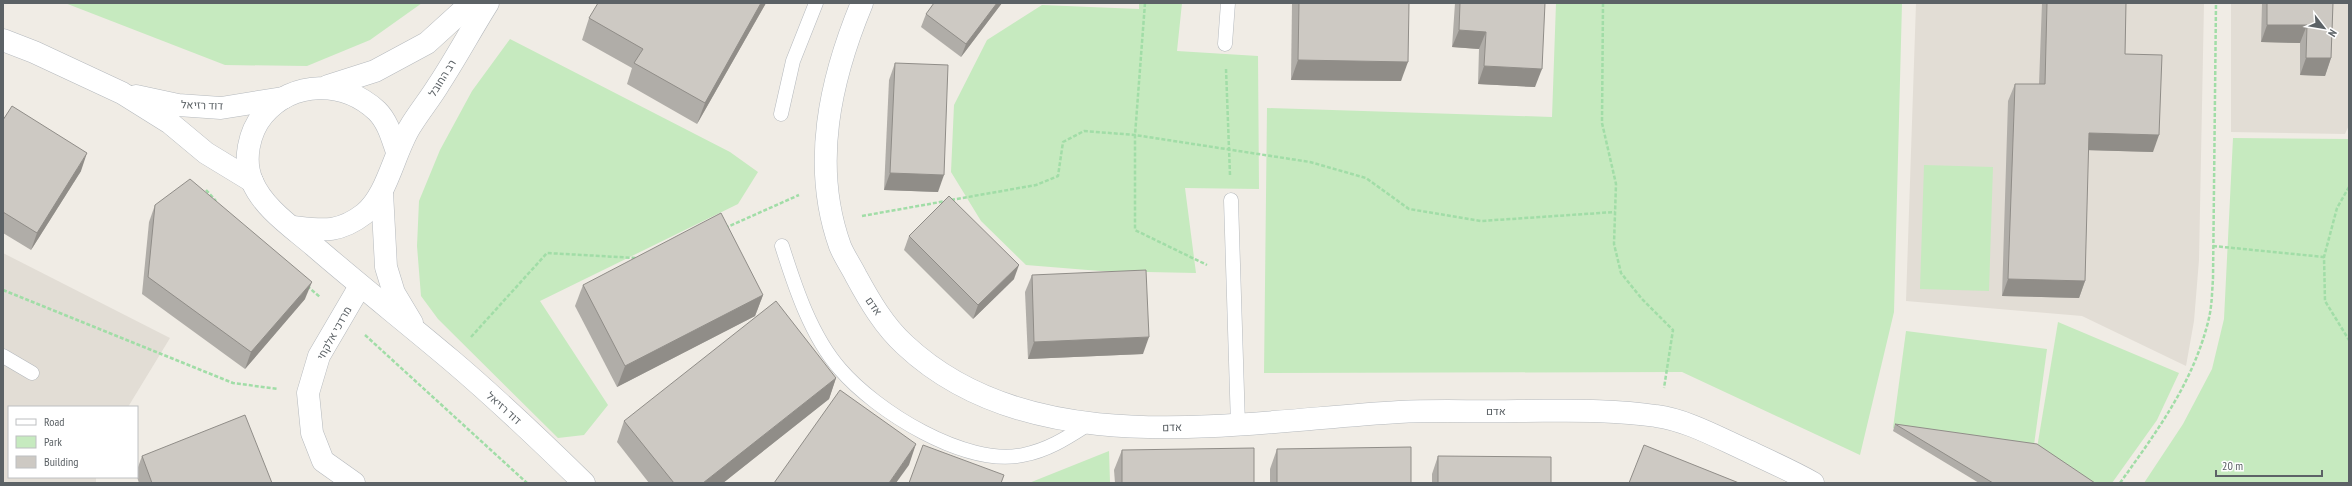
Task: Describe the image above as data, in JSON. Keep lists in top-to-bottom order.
{
  "streets": {
    "street": [
      "רב החובל",
      "דוד רזיאל",
      "אדם",
      "מרדכי אלקחי"
    ]
  },
  "crossings": [
    ["רב החובל", "דוד רזיאל"],
    ["דוד רזיאל", "מרדכי אלקחי"]
  ],
  "legend": ["Road", "Park", "Building"],
  "scale_bar": "20 m",
  "north": "bottom right"
}
